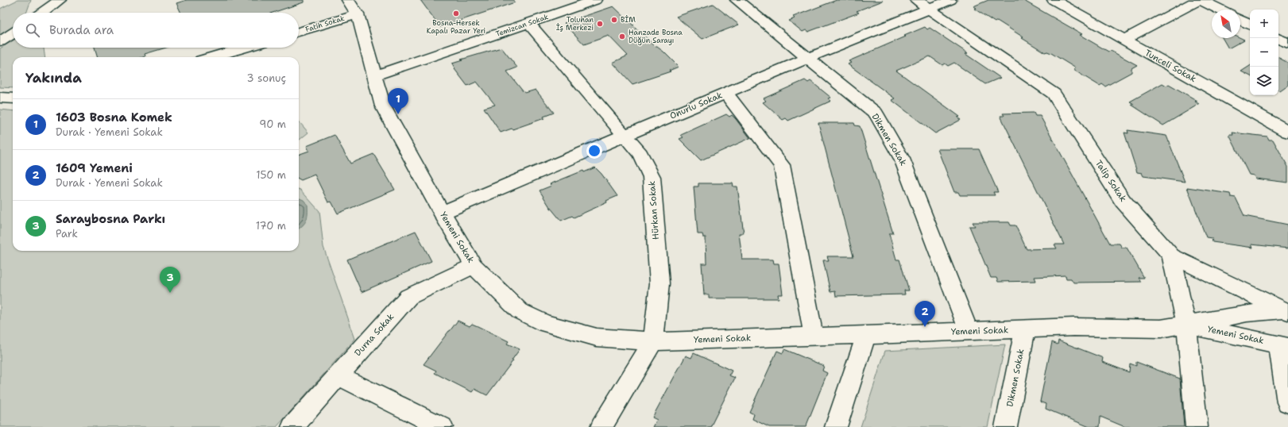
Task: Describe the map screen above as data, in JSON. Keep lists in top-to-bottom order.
{
  "streets": {
    "street": [
      "Fatih Sokak",
      "Temizcan Sokak",
      "Tunceli Sokak",
      "Onurlu Sokak",
      "Dikmen Sokak",
      "Talip Sokak",
      "Hürkan Sokak",
      "Yemeni Sokak",
      "Durna Sokak"
    ]
  },
  "crossings": [
    ["Fatih Sokak", "Yemeni Sokak"],
    ["Temizcan Sokak", "Hürkan Sokak"],
    ["Temizcan Sokak", "Yemeni Sokak"],
    ["Onurlu Sokak", "Dikmen Sokak"],
    ["Onurlu Sokak", "Talip Sokak"],
    ["Onurlu Sokak", "Hürkan Sokak"],
    ["Onurlu Sokak", "Yemeni Sokak"],
    ["Dikmen Sokak", "Yemeni Sokak"],
    ["Talip Sokak", "Yemeni Sokak"],
    ["Hürkan Sokak", "Yemeni Sokak"],
    ["Yemeni Sokak", "Durna Sokak"]
  ],
  "places": [
    "Bosna-Hersek Kapalı Pazar Yeri",
    "BİM",
    "Toluhan İş Merkezi",
    "Hanzade Bosna Düğün Sarayı"
  ],
  "north": "top left",
  "page": {
    "map_buttons": ["+", "−"],
    "search": "Burada ara",
    "heading": ["Yakında", "3 sonuç"],
    "pins": ["1", "3", "2"],
    "list": [
      {
        "mark": "1",
        "name": "1603 Bosna Komek",
        "note": "Durak · Yemeni Sokak",
        "value": "90 m"
      },
      {
        "mark": "2",
        "name": "1609 Yemeni",
        "note": "Durak · Yemeni Sokak",
        "value": "150 m"
      },
      {
        "mark": "3",
        "name": "Saraybosna Parkı",
        "note": "Park",
        "value": "170 m"
      }
    ]
  }
}
